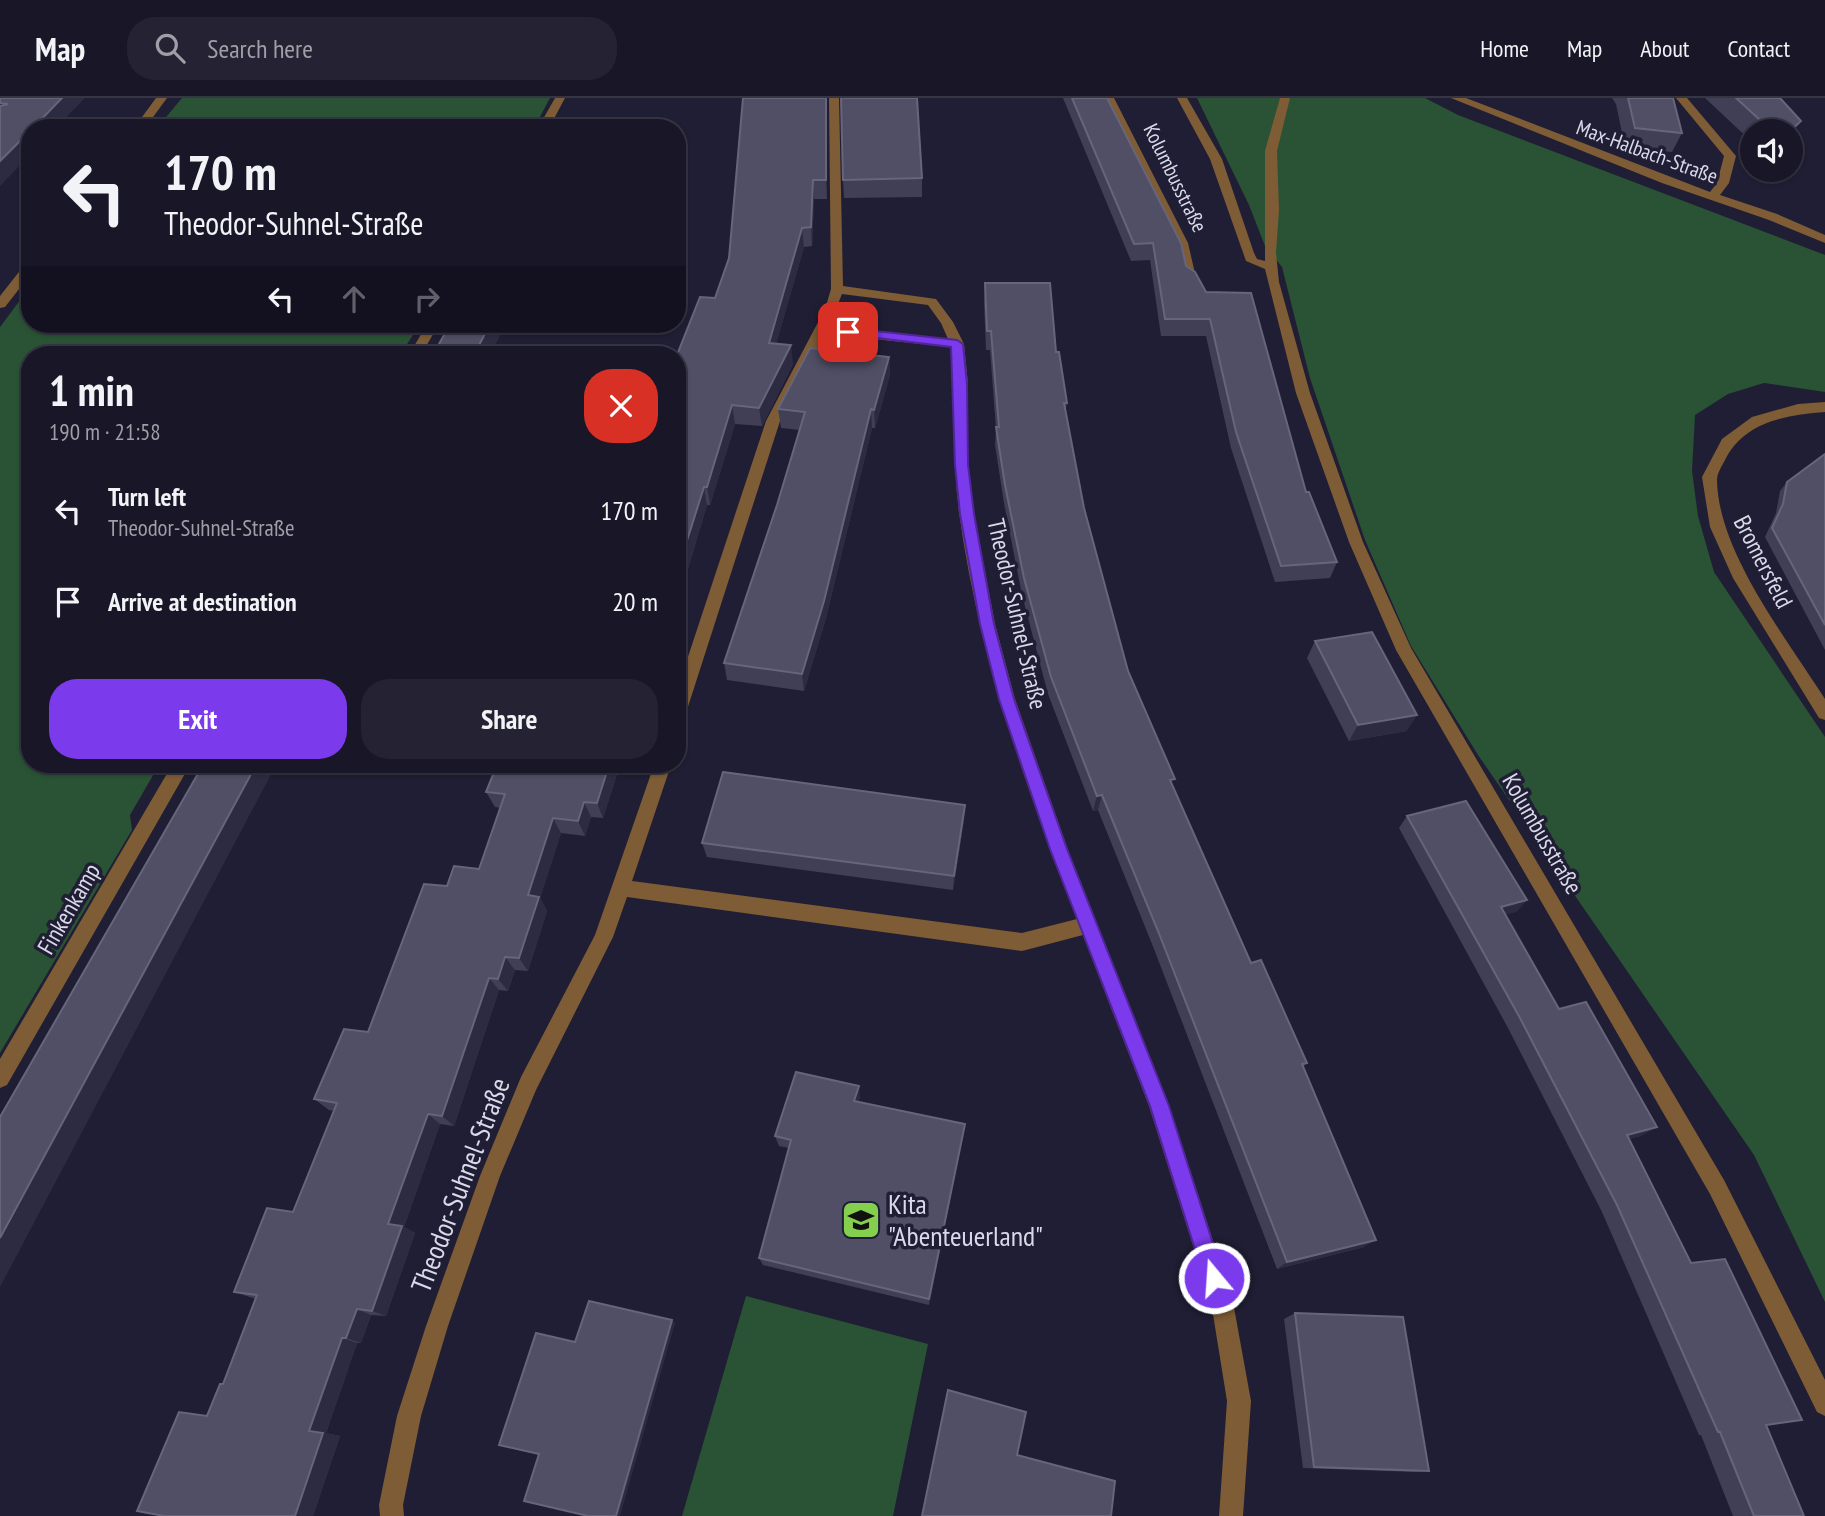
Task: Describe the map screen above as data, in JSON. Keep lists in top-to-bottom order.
{
  "streets": {
    "street": [
      "Max-Halbach-Straße",
      "Kolumbusstraße",
      "Bromersfeld",
      "Theodor-Suhnel-Straße",
      "Finkenkamp"
    ]
  },
  "places": {
    "school or university": ["Kita \"Abenteuerland\""]
  },
  "page": {
    "header": "Map",
    "search": "Search here",
    "nav": [
      "Home",
      "Map",
      "About",
      "Contact"
    ],
    "turn": ["170 m", "Theodor-Suhnel-Straße"],
    "heading": ["1 min", "190 m · 21:58"],
    "list": [
      {
        "name": "Turn left",
        "note": "Theodor-Suhnel-Straße",
        "value": "170 m"
      },
      {
        "name": "Arrive at destination",
        "value": "20 m"
      }
    ],
    "buttons": ["Exit", "Share"]
  }
}
